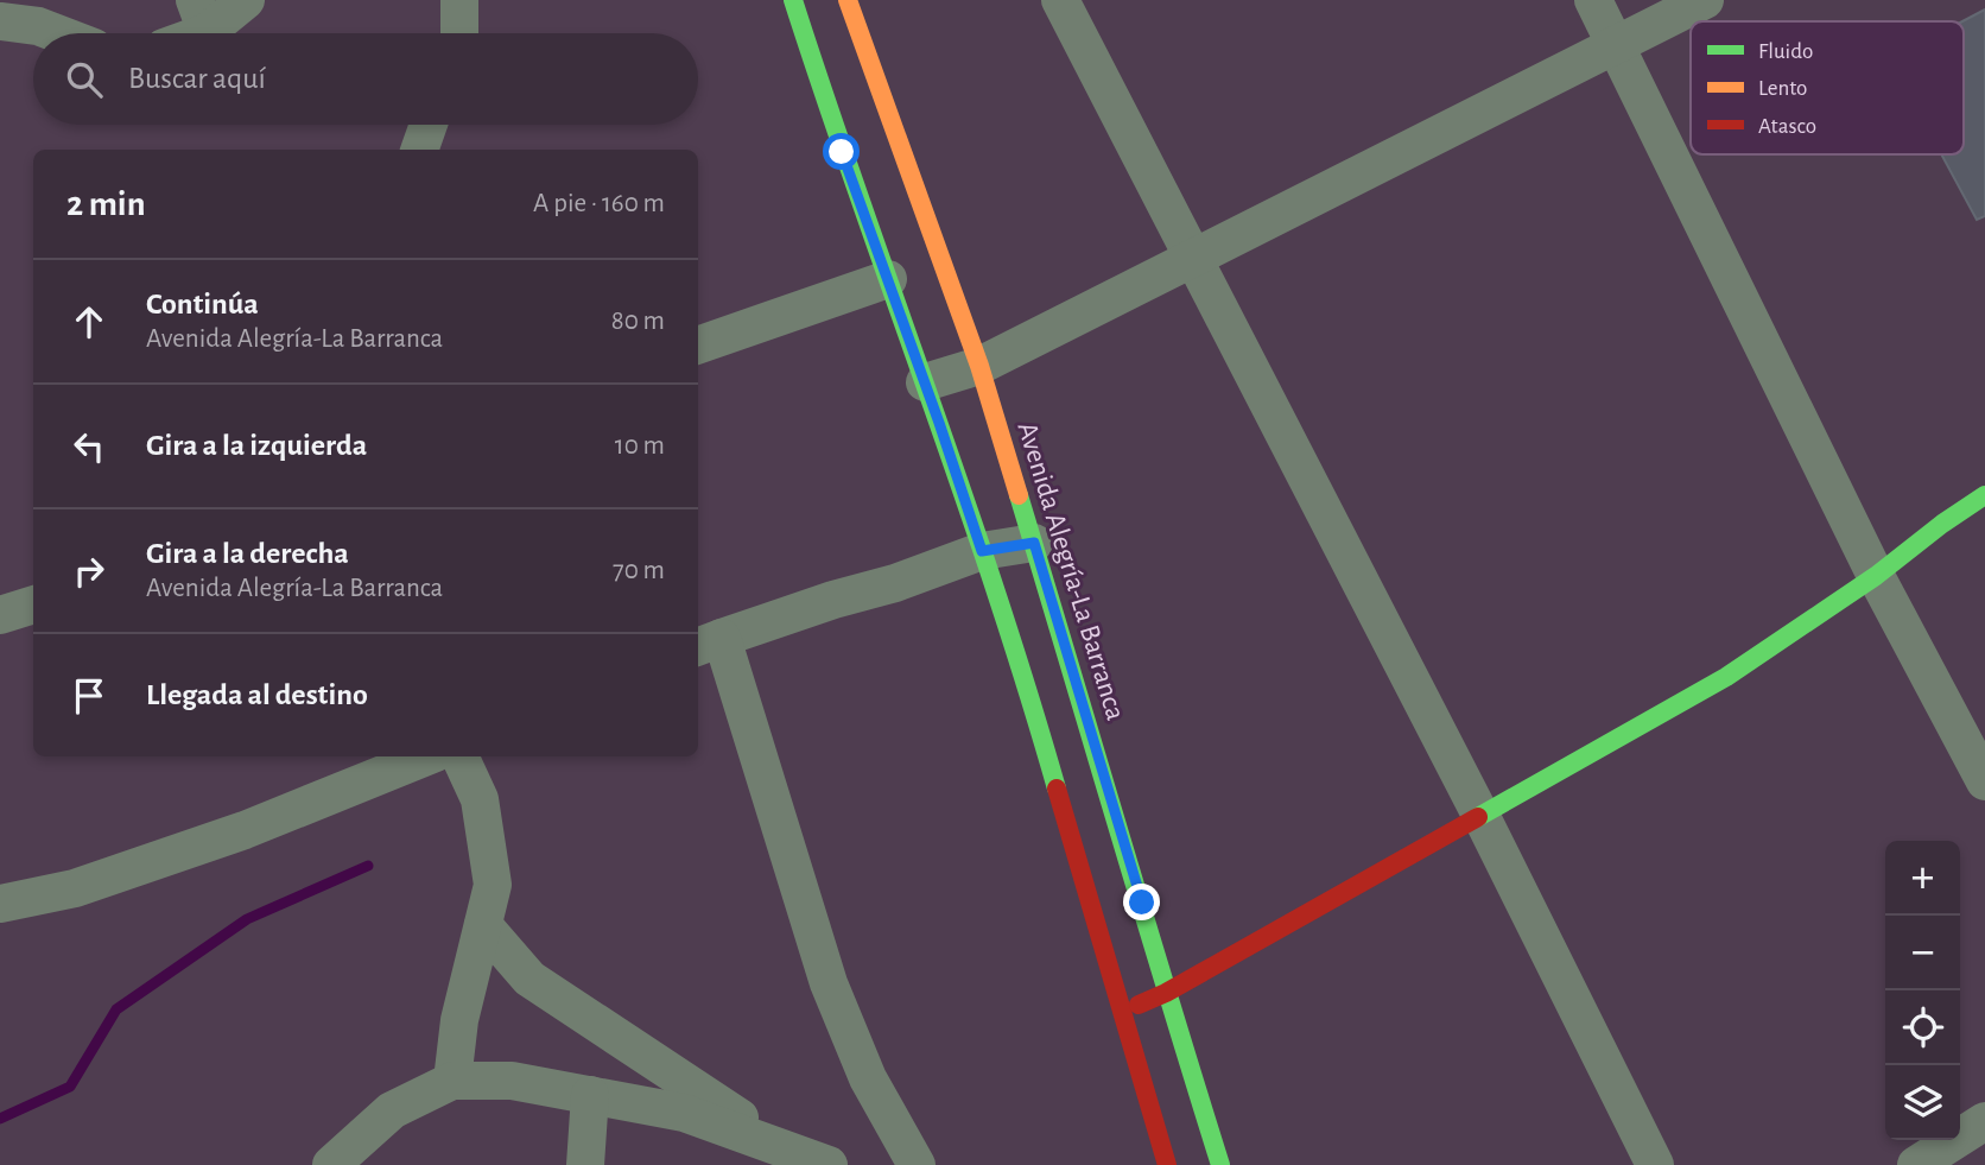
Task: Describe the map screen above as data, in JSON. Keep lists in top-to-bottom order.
{
  "streets": {
    "main road": ["Avenida Alegría-La Barranca"]
  },
  "legend": ["Fluido", "Lento", "Atasco"],
  "page": {
    "search": "Buscar aquí",
    "heading": ["2 min", "A pie · 160 m"],
    "list": [
      ["Continúa", "Avenida Alegría-La Barranca", "80 m"],
      ["Gira a la izquierda", "10 m"],
      ["Gira a la derecha", "Avenida Alegría-La Barranca", "70 m"],
      "Llegada al destino"
    ],
    "map_buttons": ["+", "−"]
  }
}
